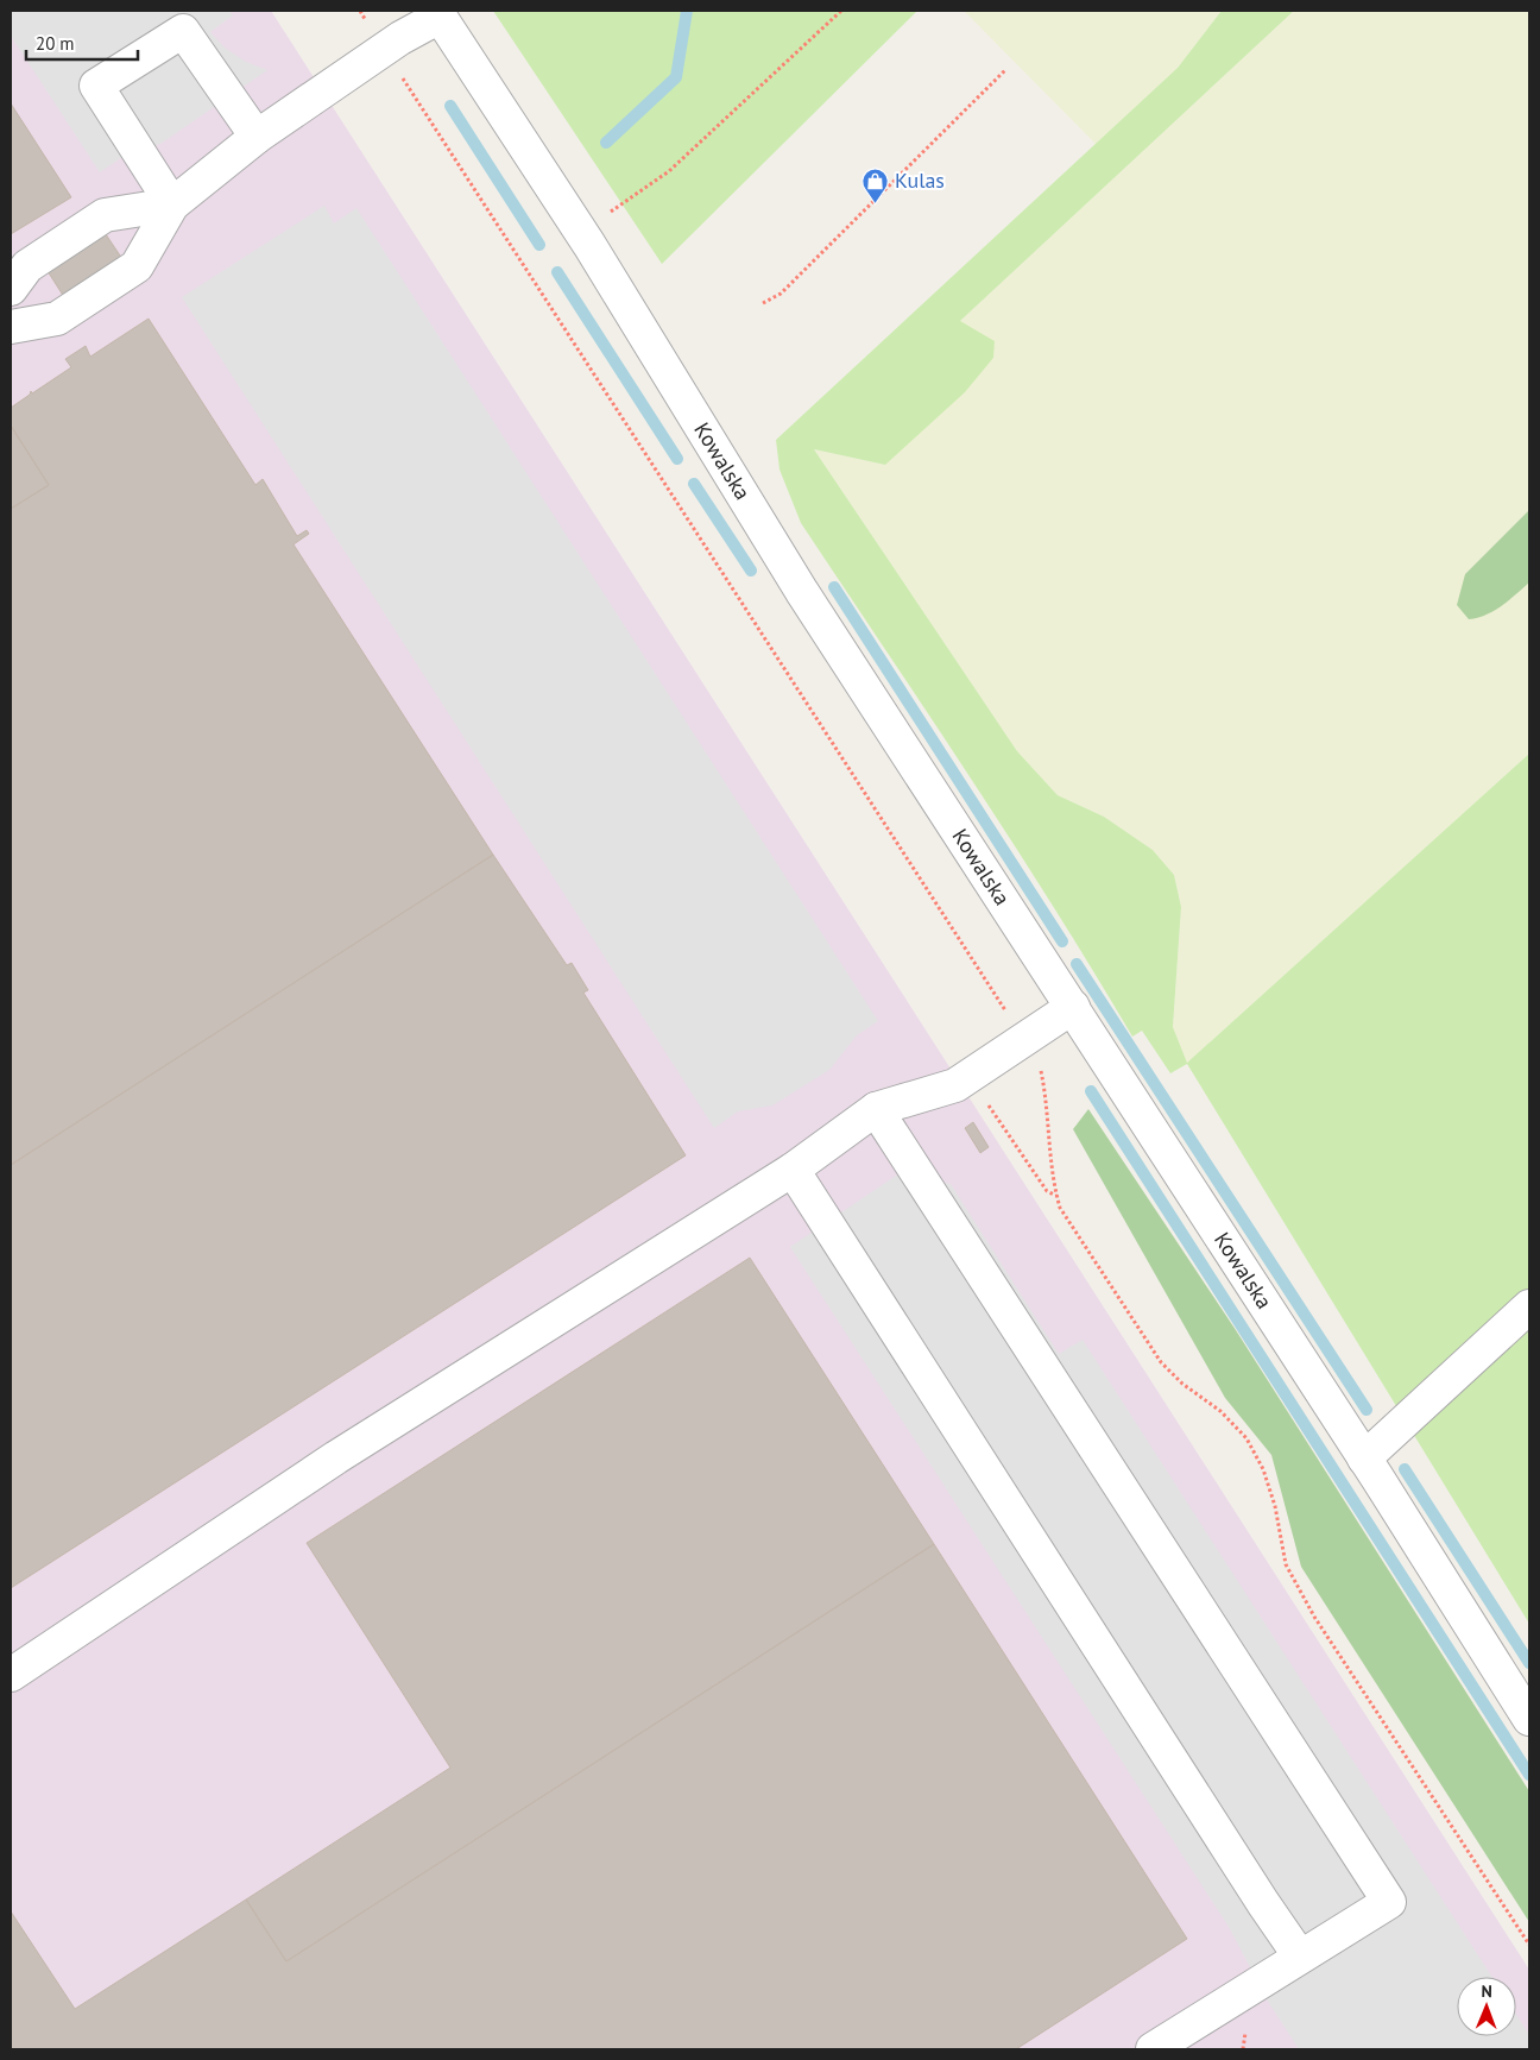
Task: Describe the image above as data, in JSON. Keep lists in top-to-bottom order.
{
  "streets": {
    "street": ["Kowalska"]
  },
  "places": {
    "shop": ["Kulas"]
  },
  "scale_bar": "20 m",
  "north": "top"
}
